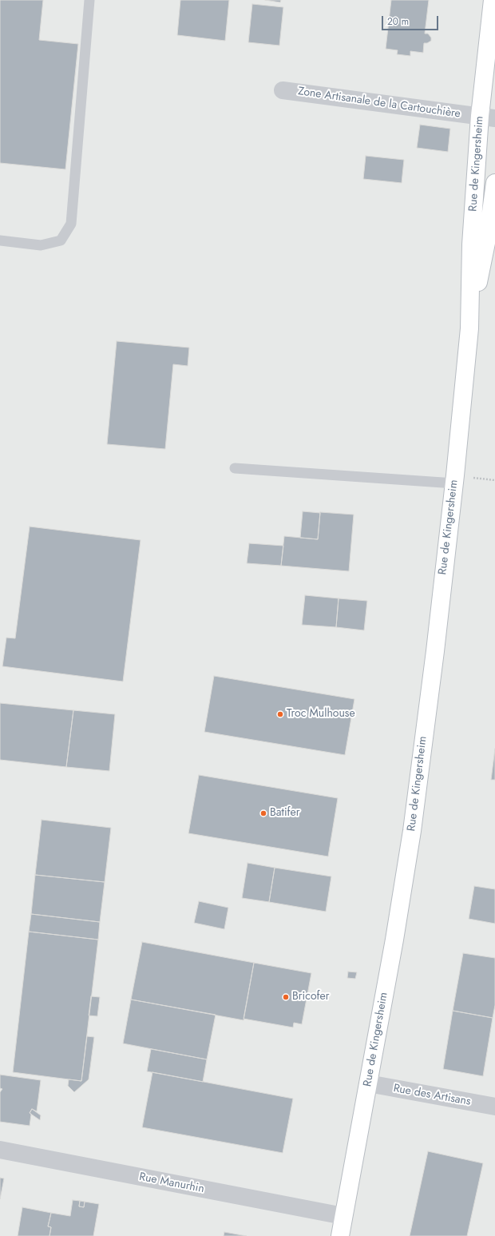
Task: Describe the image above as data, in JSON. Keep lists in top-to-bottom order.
{
  "streets": {
    "main road": ["Rue de Kingersheim"],
    "street": ["Zone Artisanale de la Cartouchière", "Rue des Artisans", "Rue Manurhin"]
  },
  "crossings": [
    ["Zone Artisanale de la Cartouchière", "Rue de Kingersheim"],
    ["Rue de Kingersheim", "Rue des Artisans"],
    ["Rue de Kingersheim", "Rue Manurhin"]
  ],
  "places": ["Troc Mulhouse", "Batifer", "Bricofer"],
  "scale_bar": "20 m"
}
